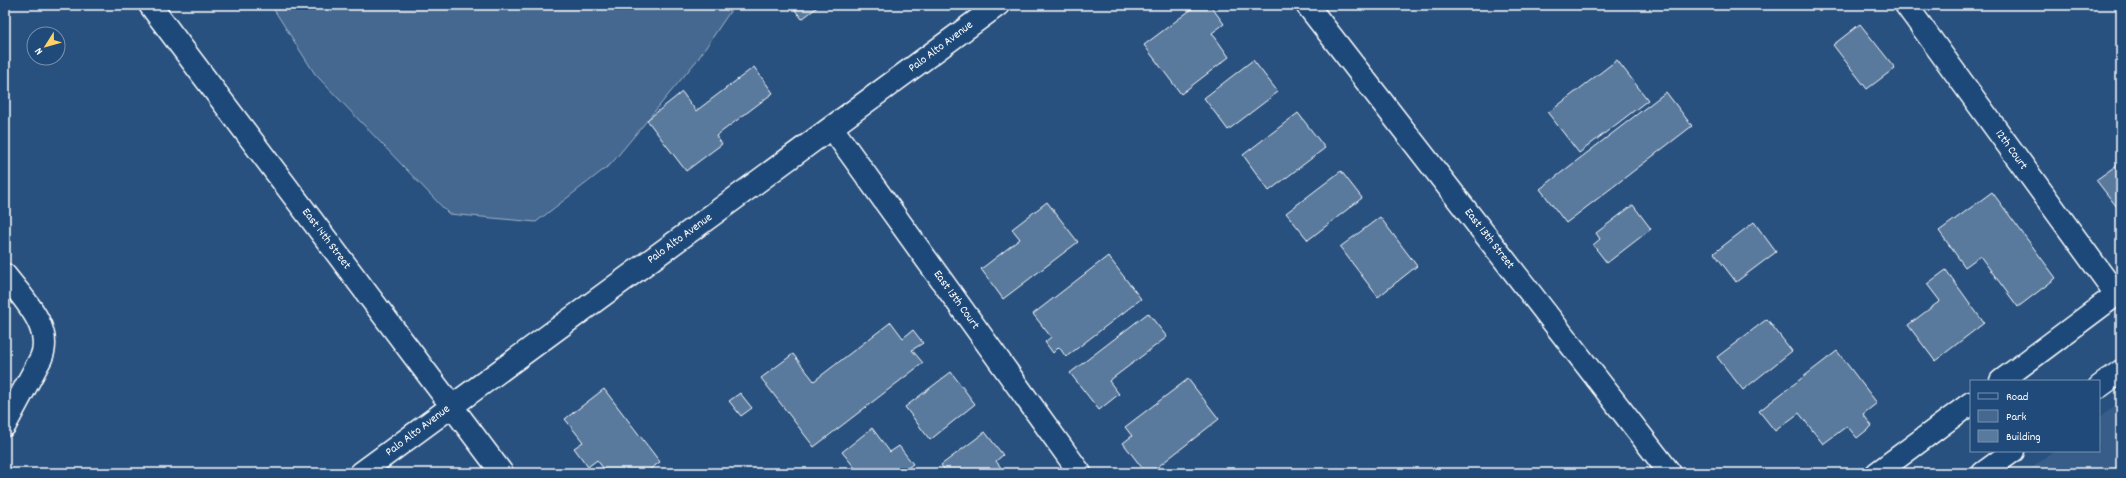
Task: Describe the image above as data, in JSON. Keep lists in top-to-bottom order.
{
  "streets": {
    "street": [
      "Palo Alto Avenue",
      "12th Court",
      "East 14th Street",
      "East 13th Street",
      "East 13th Court"
    ]
  },
  "crossings": [
    ["Palo Alto Avenue", "East 14th Street"],
    ["Palo Alto Avenue", "East 13th Court"]
  ],
  "legend": ["Road", "Park", "Building"],
  "north": "bottom left"
}
